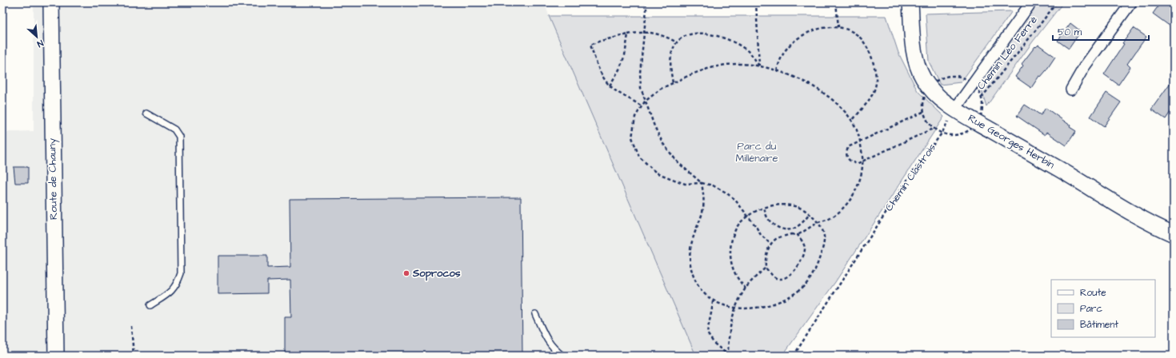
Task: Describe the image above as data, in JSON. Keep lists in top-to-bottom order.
{
  "streets": {
    "street": ["Rue Georges Herbin", "Route de Chauny"],
    "path": ["Chemin Léo Ferré", "Chemin Clastrois"]
  },
  "crossings": [
    ["Rue Georges Herbin", "Chemin Clastrois"]
  ],
  "parks": ["Parc du Millénaire"],
  "places": ["Soprocos"],
  "legend": ["Route", "Parc", "Bâtiment"],
  "scale_bar": "50 m",
  "north": "bottom right"
}
